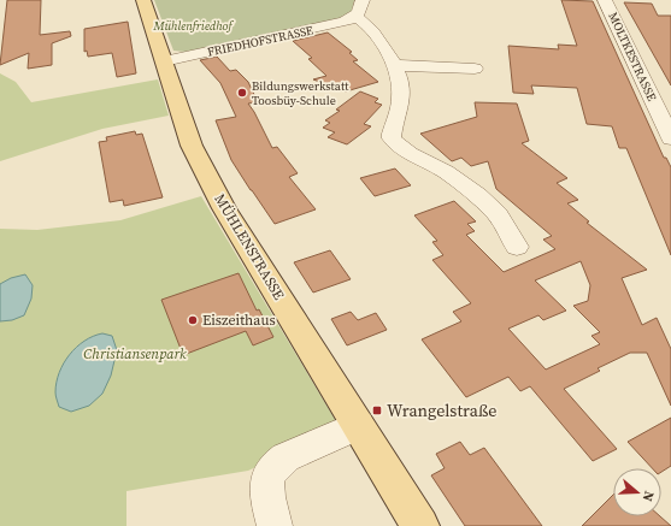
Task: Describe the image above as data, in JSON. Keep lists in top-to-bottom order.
{
  "streets": {
    "main road": ["MÜHLENSTRASSE"],
    "street": ["FRIEDHOFSTRASSE", "MOLTKESTRASSE"]
  },
  "crossings": [
    ["FRIEDHOFSTRASSE", "MÜHLENSTRASSE"]
  ],
  "parks": ["Mühlenfriedhof", "Christiansenpark"],
  "places": {
    "other": ["Bildungswerkstatt Toosbüy-Schule", "Eiszeithaus"],
    "transit": ["Wrangelstraße"]
  },
  "north": "right"
}
